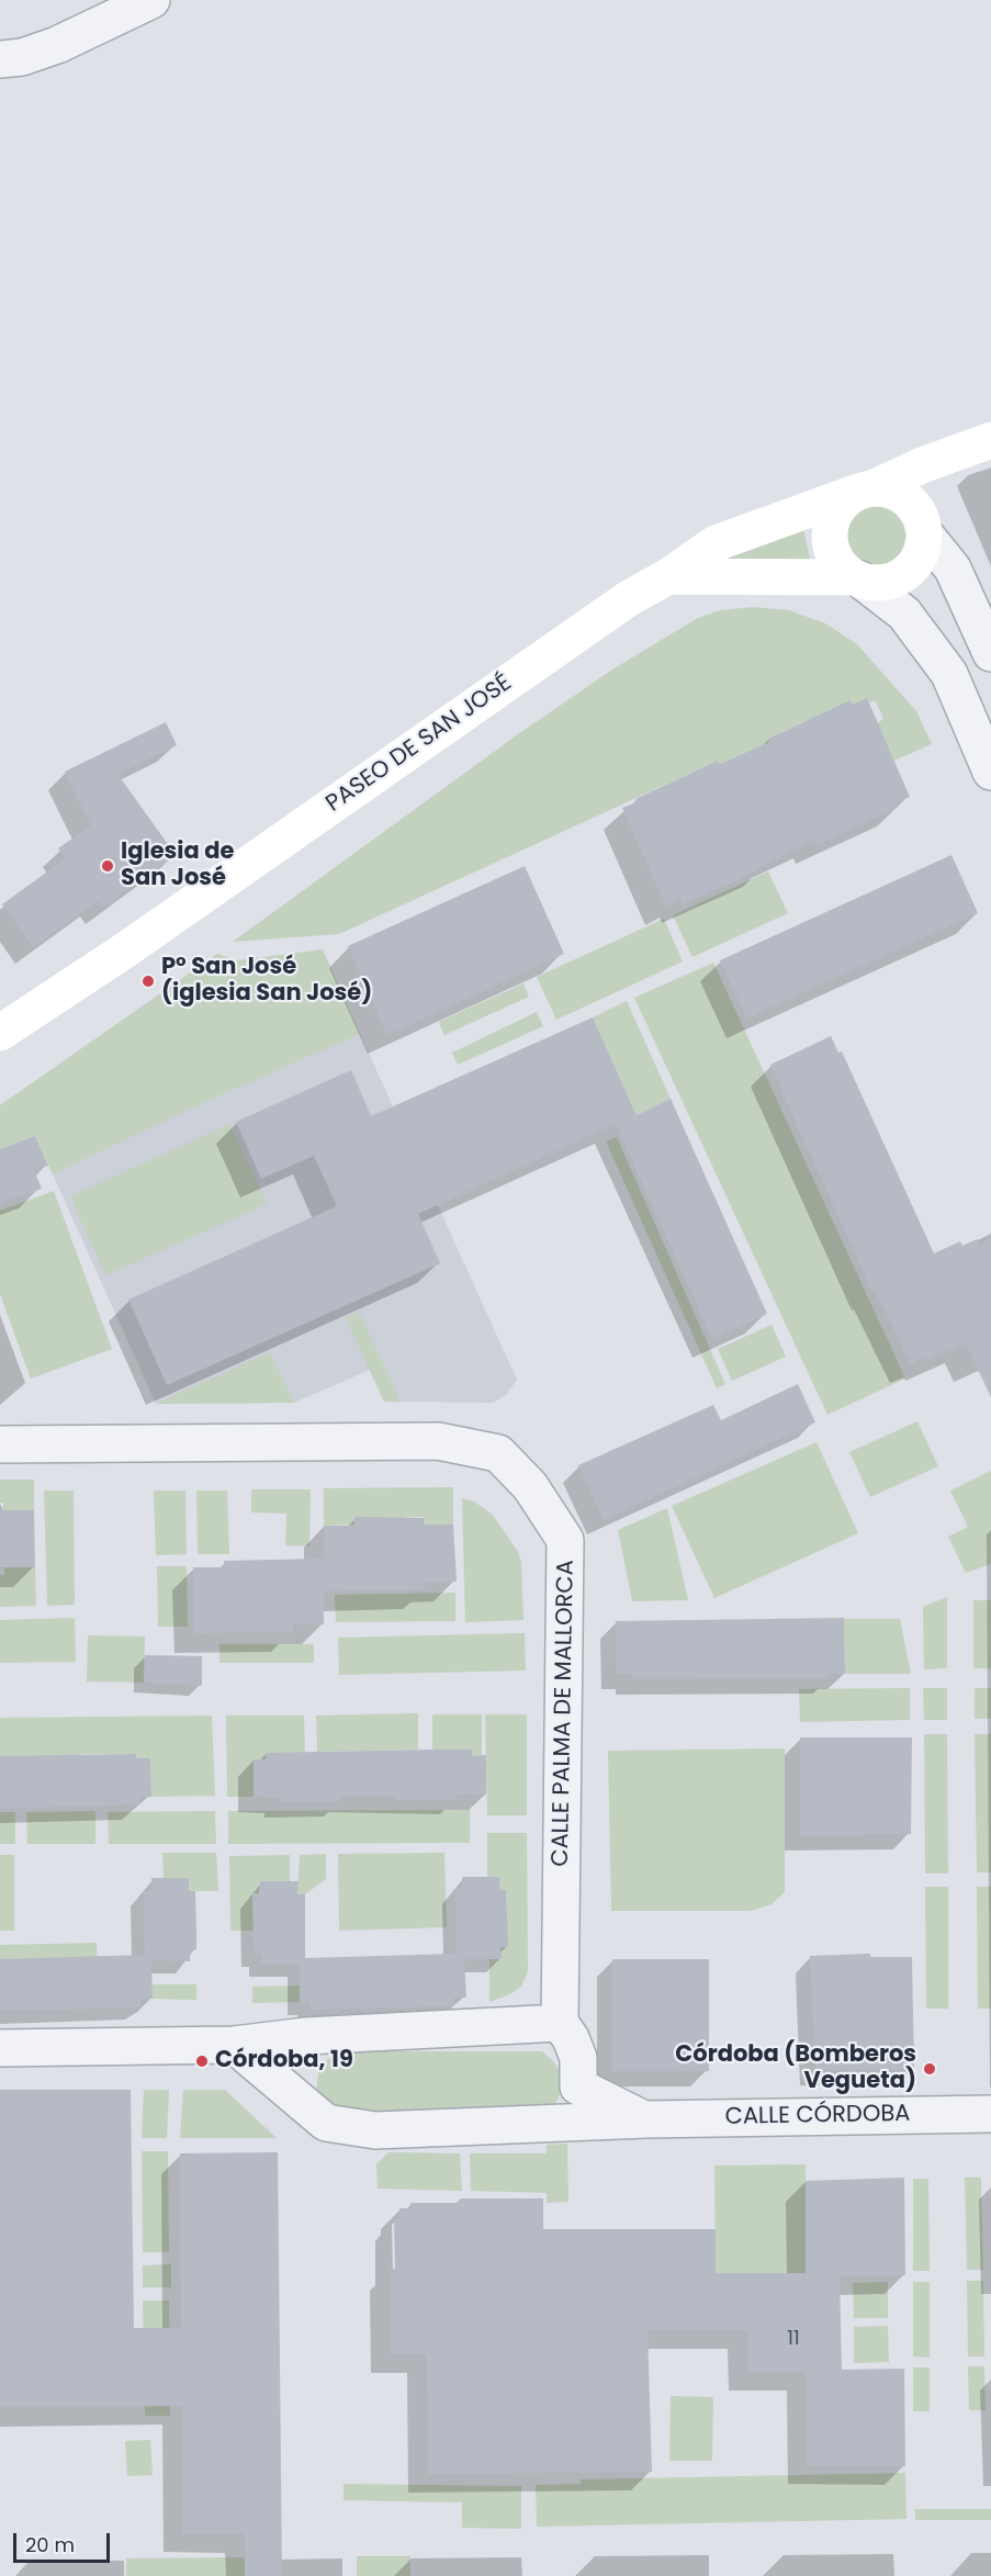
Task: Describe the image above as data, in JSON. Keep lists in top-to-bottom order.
{
  "streets": {
    "street": ["PASEO DE SAN JOSÉ", "CALLE PALMA DE MALLORCA", "CALLE CÓRDOBA"]
  },
  "places": [
    "Iglesia de San José",
    "Pº San José (iglesia San José)",
    "Córdoba, 19",
    "Córdoba (Bomberos Vegueta)"
  ],
  "house_numbers": ["11"],
  "scale_bar": "20 m"
}
